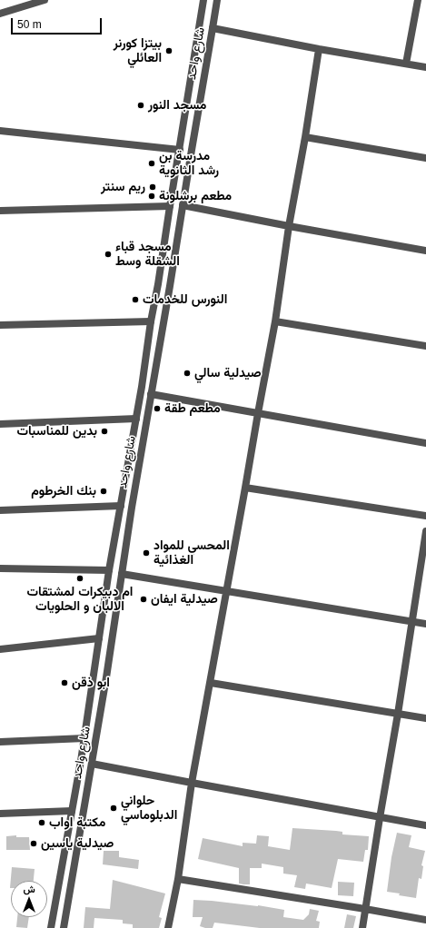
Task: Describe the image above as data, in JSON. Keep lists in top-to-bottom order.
{
  "streets": {
    "street": ["شارع واحد"]
  },
  "places": [
    "بيتزا كورنر العائلي",
    "مسجد النور",
    "مدرسة بن رشد الثانوية",
    "ريم سنتر",
    "مطعم برشلونة",
    "مسجد قباء الشقلة وسط",
    "النورس للخدمات",
    "صيدلية سالي",
    "مطعم طقة",
    "بدين للمناسبات",
    "بنك الخرطوم",
    "المحسي للمواد الغذائية",
    "ام دبيكرات لمشتقات الالبان و الحلويات",
    "صيدلية ايفان",
    "ابو ذقن",
    "حلواني الدبلوماسي",
    "مكتبة اواب",
    "صيدلية ياسين"
  ],
  "scale_bar": "50 m",
  "north": "top"
}
